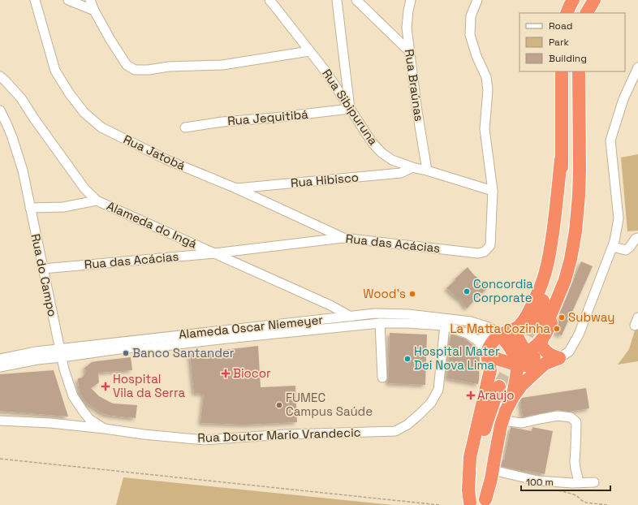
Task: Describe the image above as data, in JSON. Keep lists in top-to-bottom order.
{
  "streets": {
    "street": [
      "Rua Braúnas",
      "Rua Sibipuruna",
      "Rua Jequitibá",
      "Rua Jatobá",
      "Rua Hibisco",
      "Alameda do Ingá",
      "Rua das Acácias",
      "Rua do Campo",
      "Alameda Oscar Niemeyer",
      "Rua Doutor Mario Vrandecic"
    ]
  },
  "crossings": [
    ["Rua Braúnas", "Rua Sibipuruna"],
    ["Rua Sibipuruna", "Rua Jequitibá"],
    ["Rua Sibipuruna", "Rua Hibisco"],
    ["Rua Sibipuruna", "Rua das Acácias"],
    ["Rua Jatobá", "Rua Hibisco"],
    ["Rua Jatobá", "Rua das Acácias"],
    ["Alameda do Ingá", "Rua das Acácias"],
    ["Alameda do Ingá", "Alameda Oscar Niemeyer"],
    ["Rua das Acácias", "Rua do Campo"],
    ["Rua do Campo", "Alameda Oscar Niemeyer"],
    ["Rua do Campo", "Rua Doutor Mario Vrandecic"],
    ["Alameda Oscar Niemeyer", "Rua Doutor Mario Vrandecic"]
  ],
  "places": {
    "other": [
      "Concordia Corporate",
      "Wood's",
      "Subway",
      "La Matta Cozinha",
      "Banco Santander",
      "Hospital Mater Dei Nova Lima",
      "FUMEC Campus Saúde"
    ],
    "health": ["Biocor", "Hospital Vila da Serra", "Araujo"]
  },
  "legend": ["Road", "Park", "Building"],
  "scale_bar": "100 m"
}
